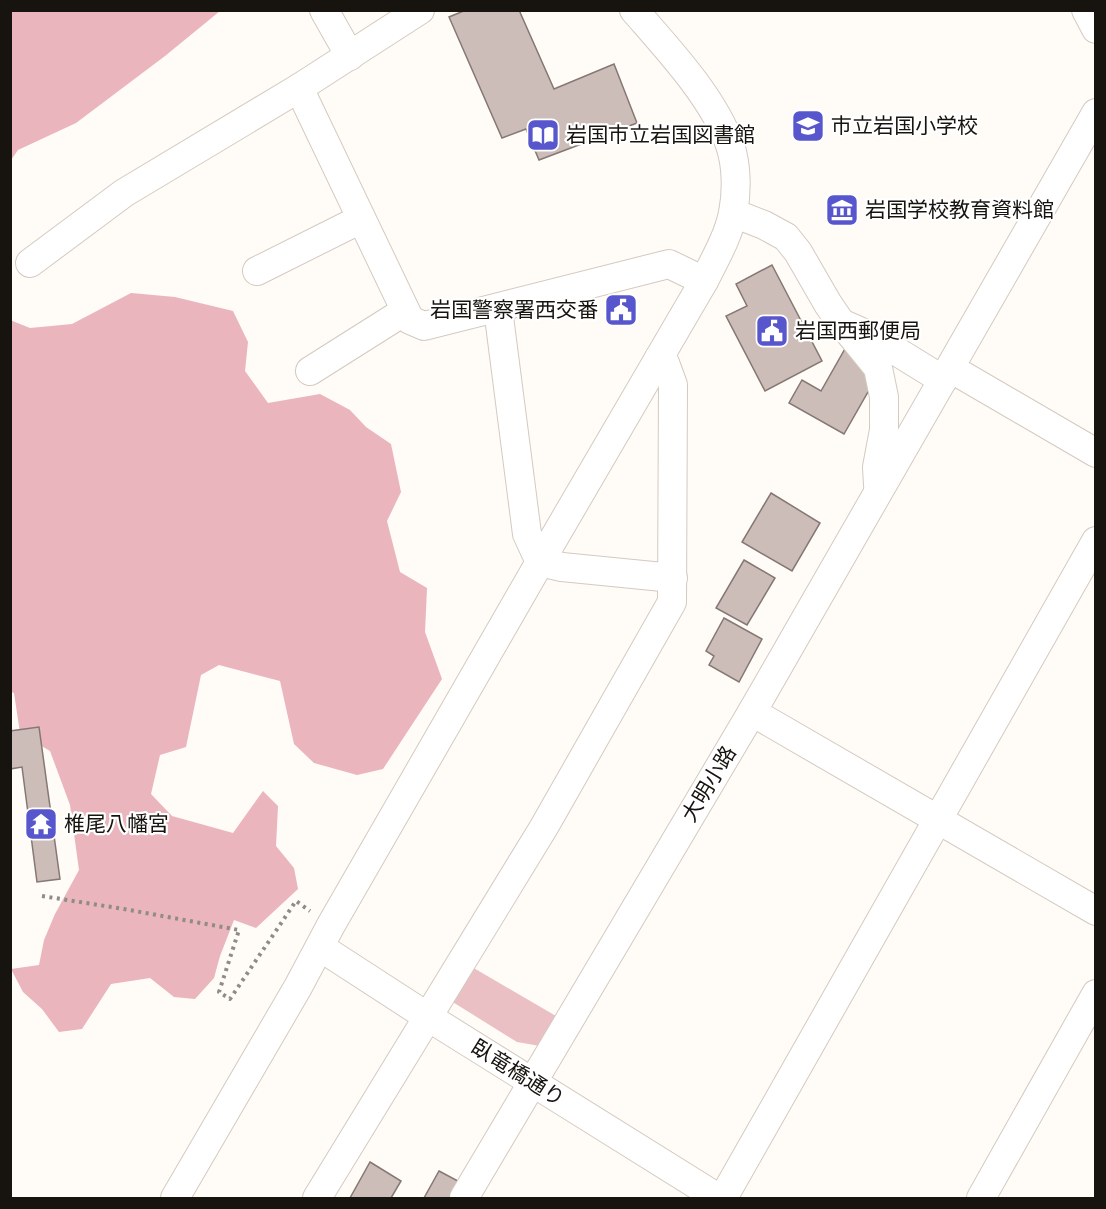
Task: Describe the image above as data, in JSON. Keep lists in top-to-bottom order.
{
  "streets": {
    "street": ["大明小路", "臥竜橋通り"]
  },
  "crossings": [
    ["大明小路", "臥竜橋通り"]
  ],
  "places": {
    "school or university": ["市立岩国小学校"],
    "library": ["岩国市立岩国図書館"],
    "museum": ["岩国学校教育資料館"],
    "public building": ["岩国警察署西交番", "岩国西郵便局"],
    "temple": ["椎尾八幡宮"]
  }
}
